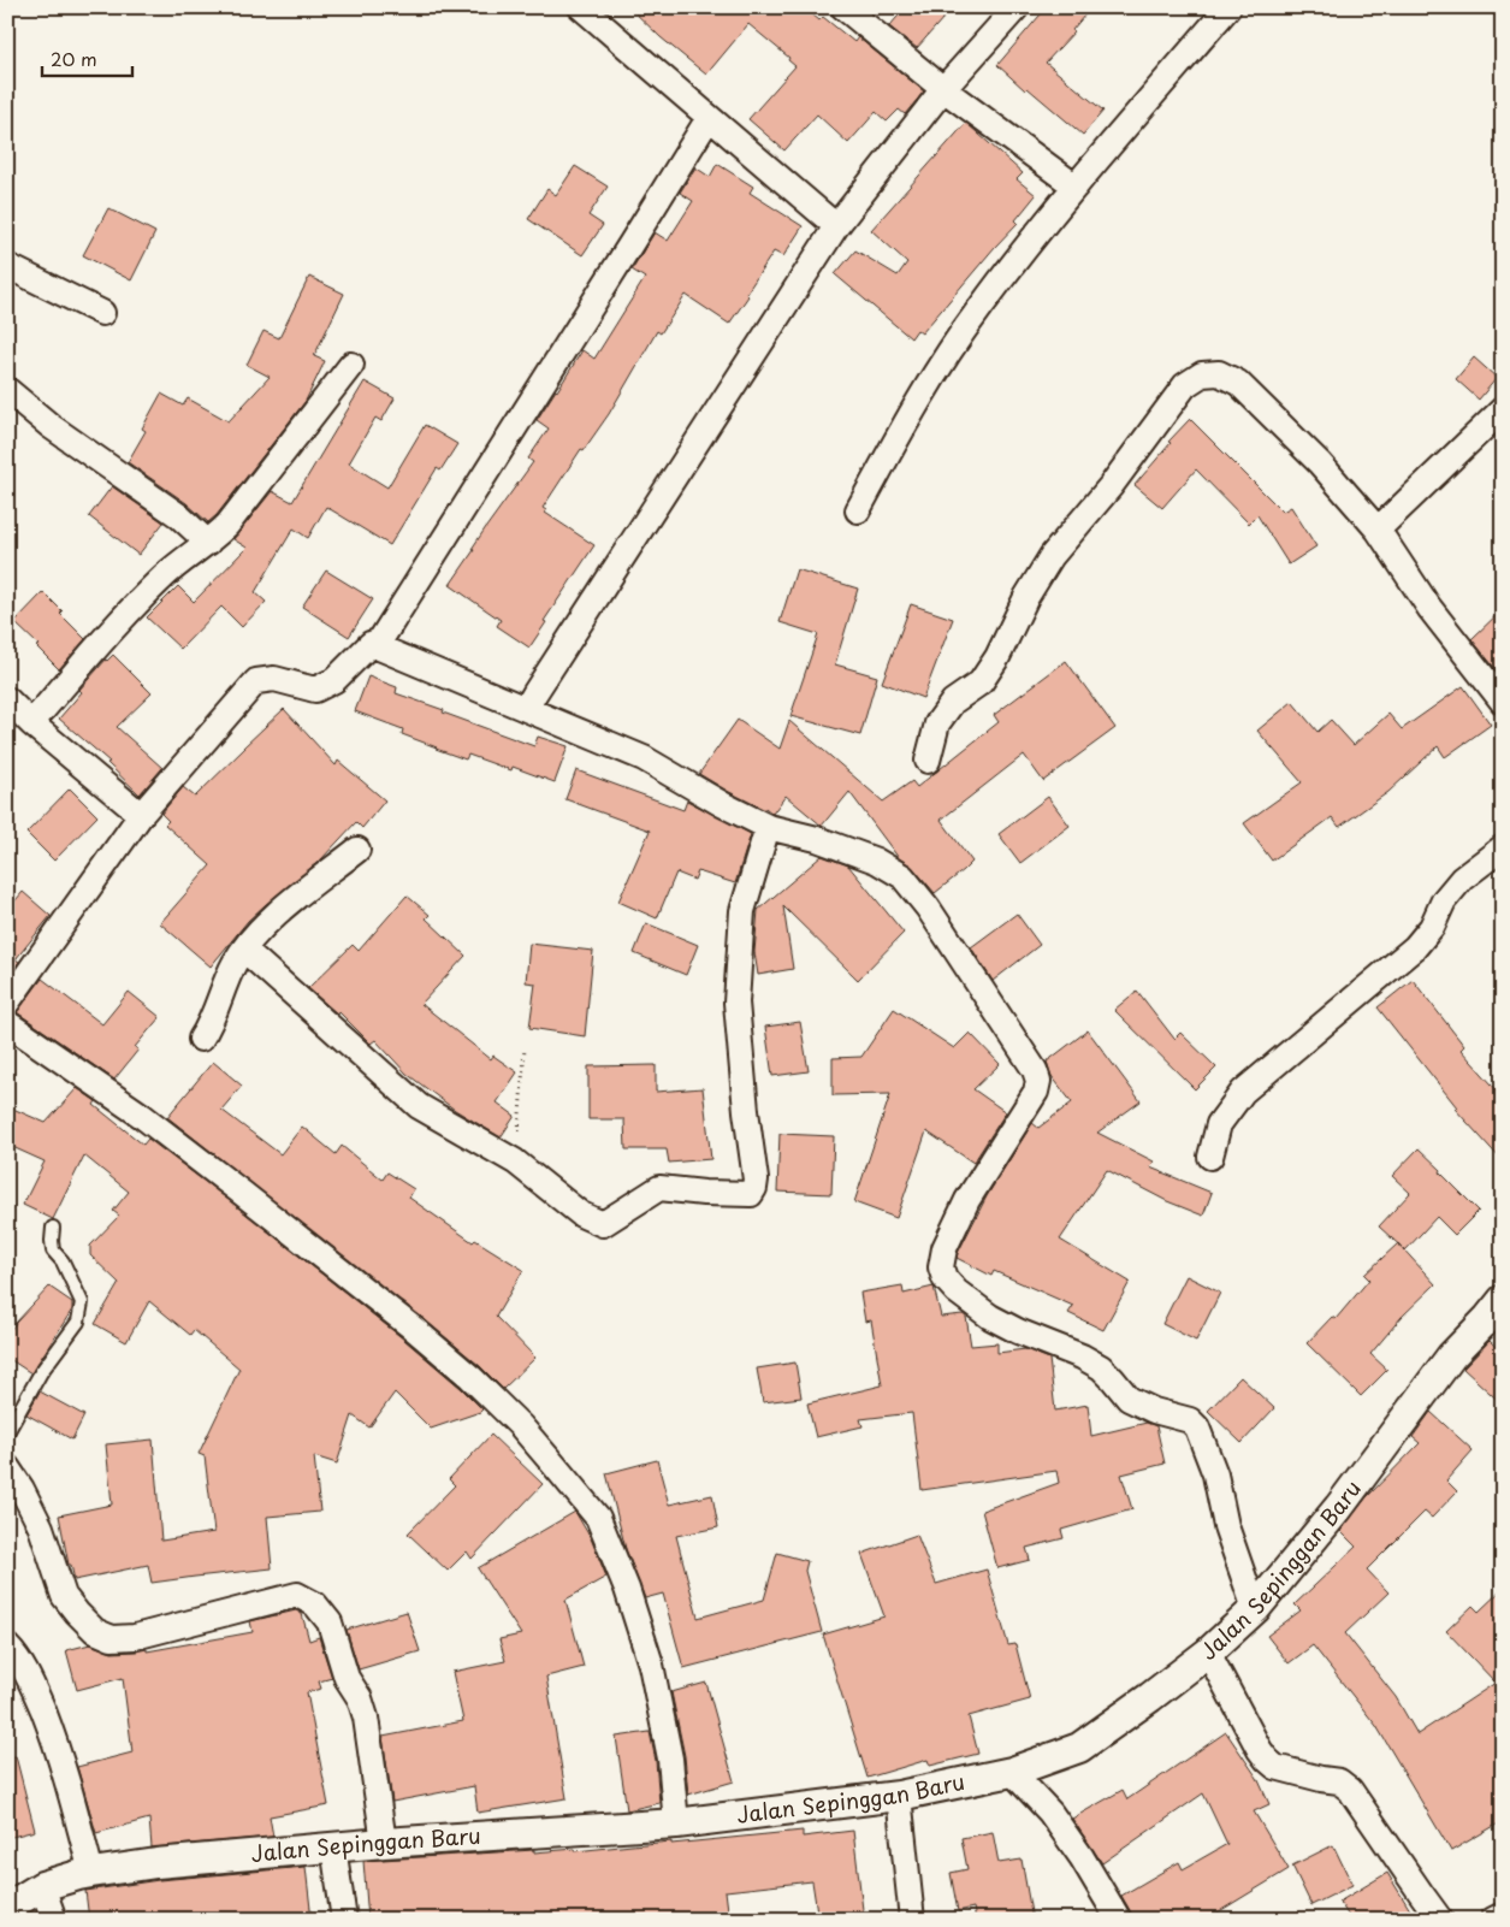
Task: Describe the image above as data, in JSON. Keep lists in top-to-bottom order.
{
  "streets": {
    "street": ["Jalan Sepinggan Baru"]
  },
  "scale_bar": "20 m"
}
